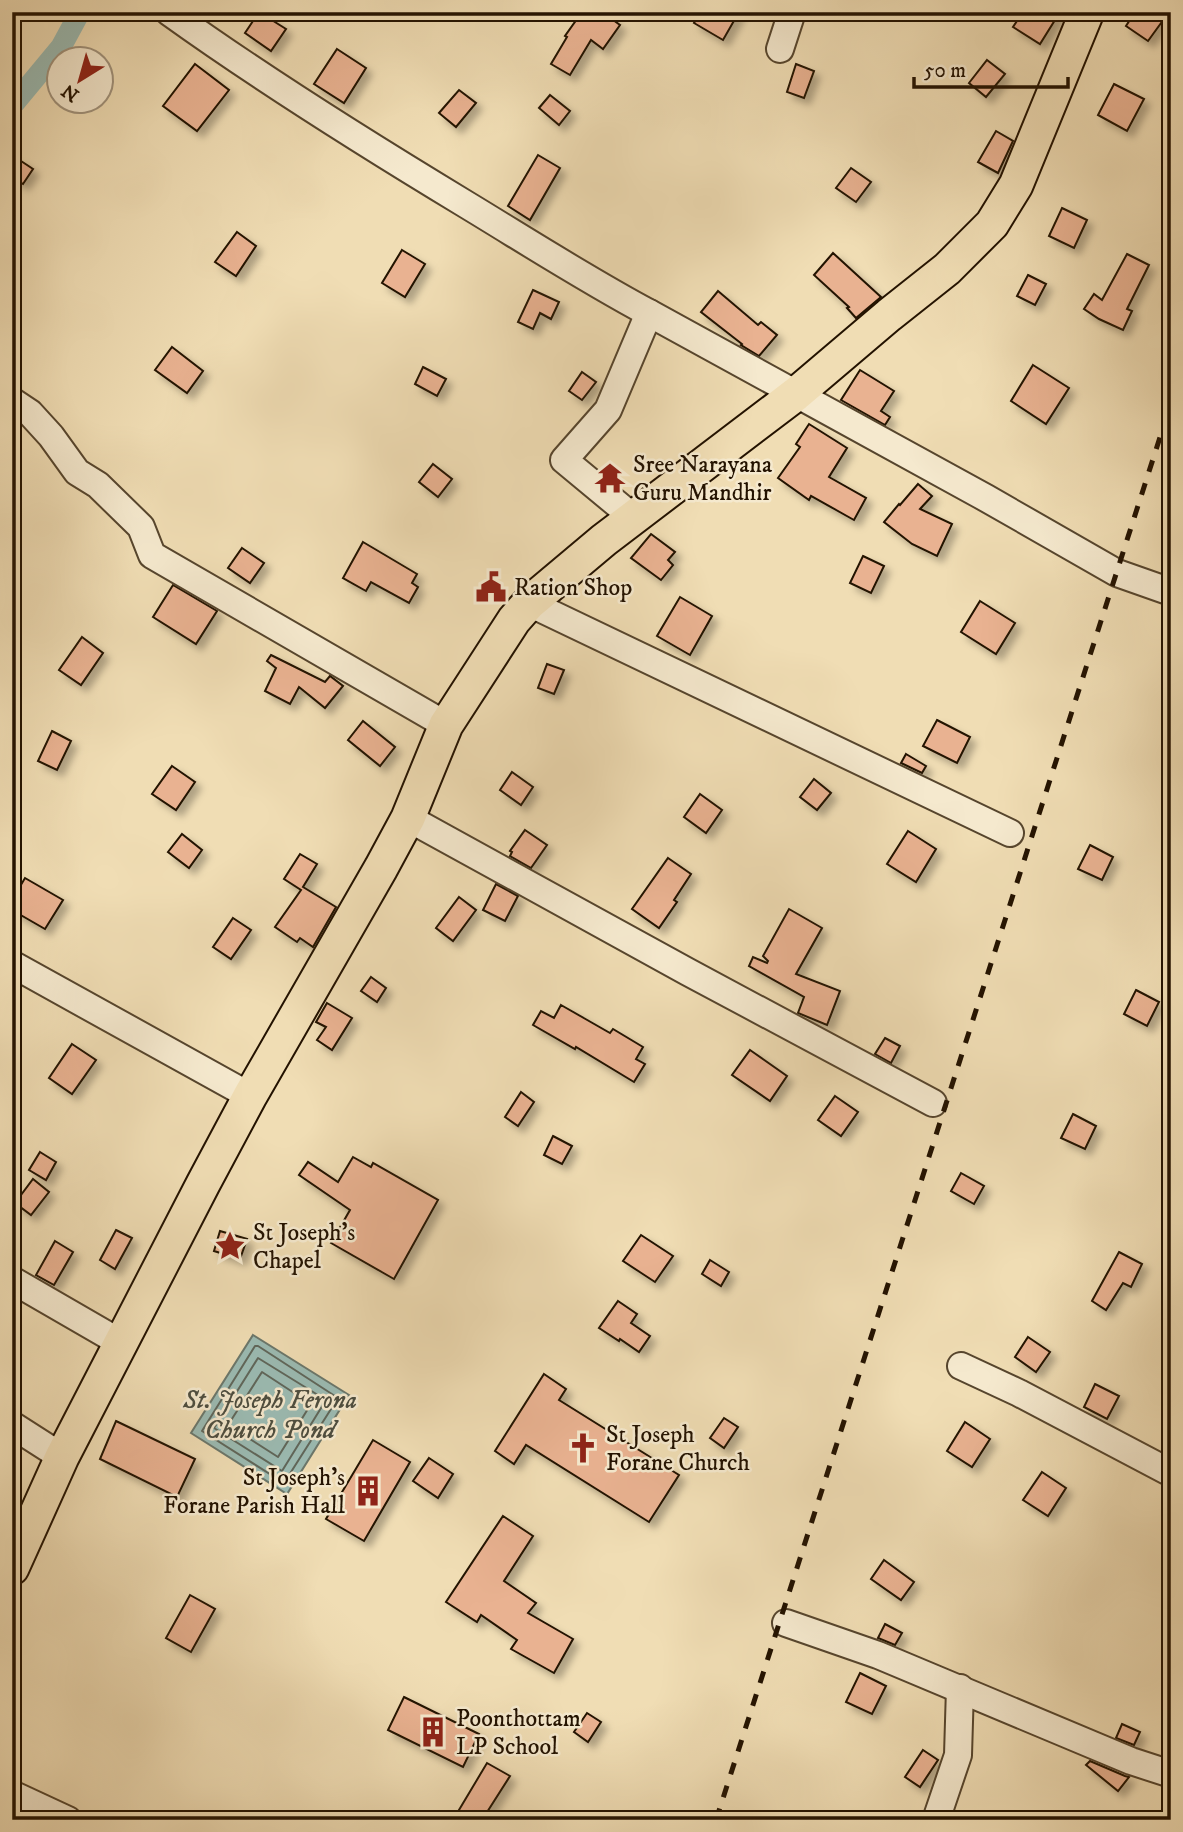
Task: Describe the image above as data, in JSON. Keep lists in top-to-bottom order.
{
  "water": ["St. Joseph Ferona Church Pond"],
  "places": {
    "temple": ["Sree Narayana Guru Mandhir"],
    "public building": ["Ration Shop"],
    "place": ["St Joseph's Chapel"],
    "church": ["St Joseph Forane Church"],
    "building": ["St Joseph's Forane Parish Hall", "Poonthottam LP School"]
  },
  "scale_bar": "50 m",
  "north": "bottom left"
}
